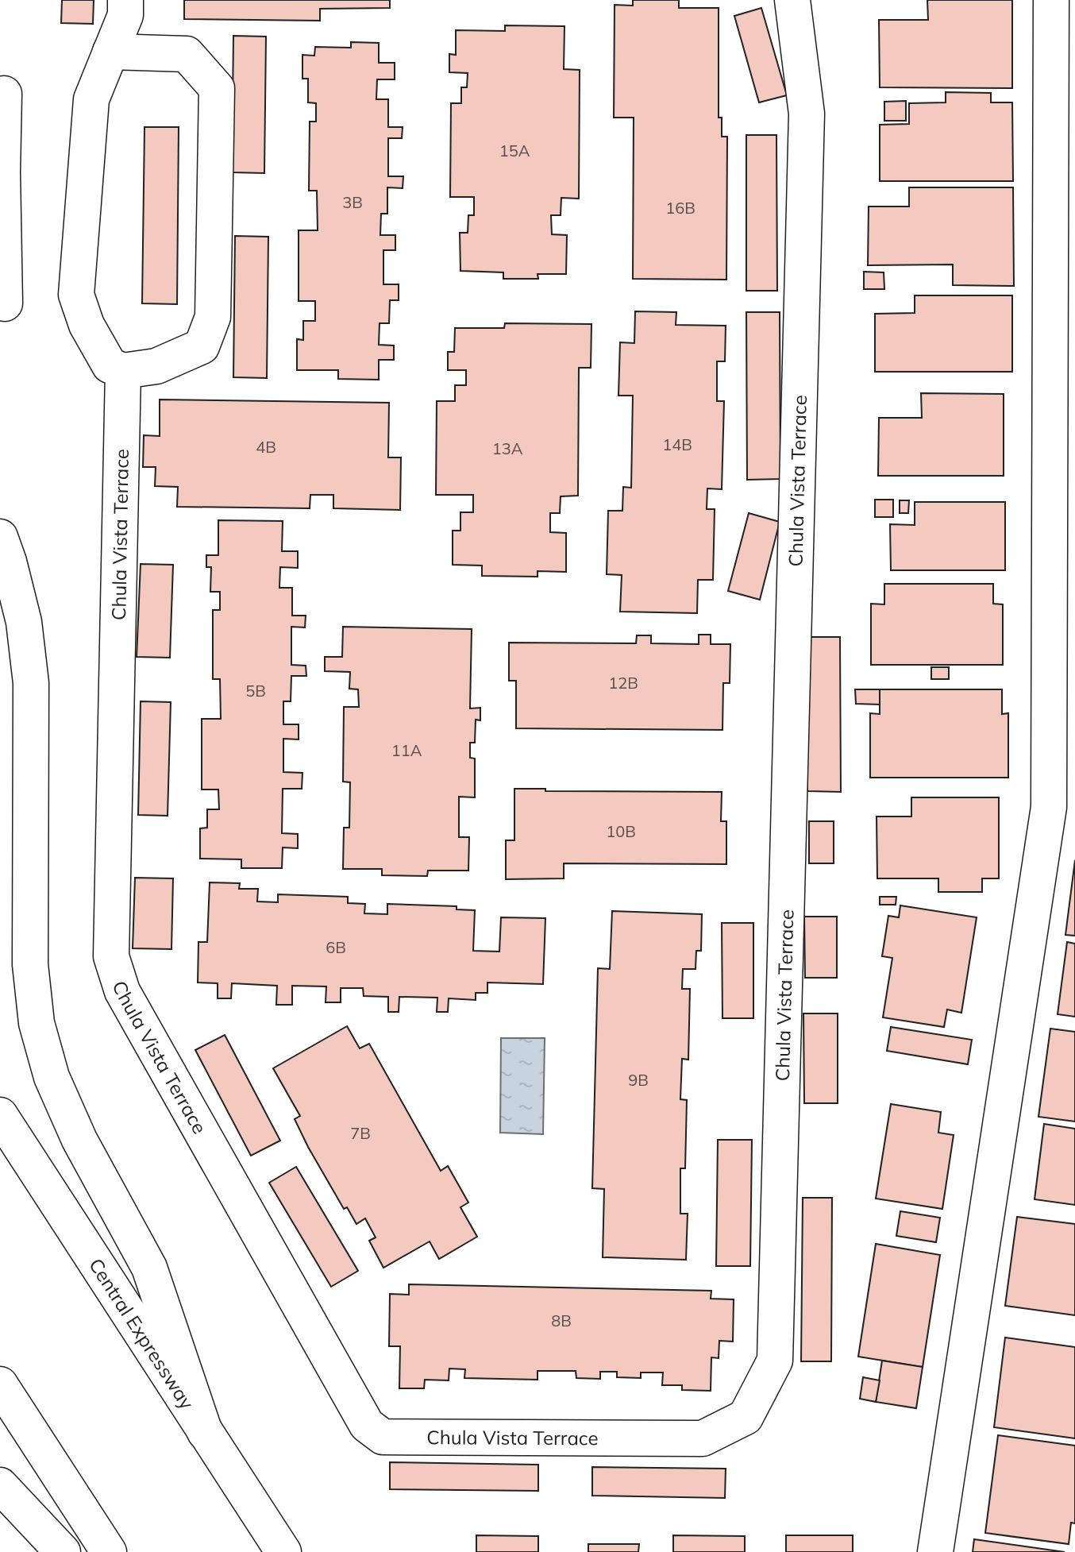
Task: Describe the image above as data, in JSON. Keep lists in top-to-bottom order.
{
  "streets": {
    "main road": ["Chula Vista Terrace", "Central Expressway"]
  },
  "house_numbers": [
    "15A",
    "3B",
    "16B",
    "14B",
    "4B",
    "13A",
    "12B",
    "5B",
    "11A",
    "10B",
    "6B",
    "9B",
    "7B",
    "8B"
  ]
}
